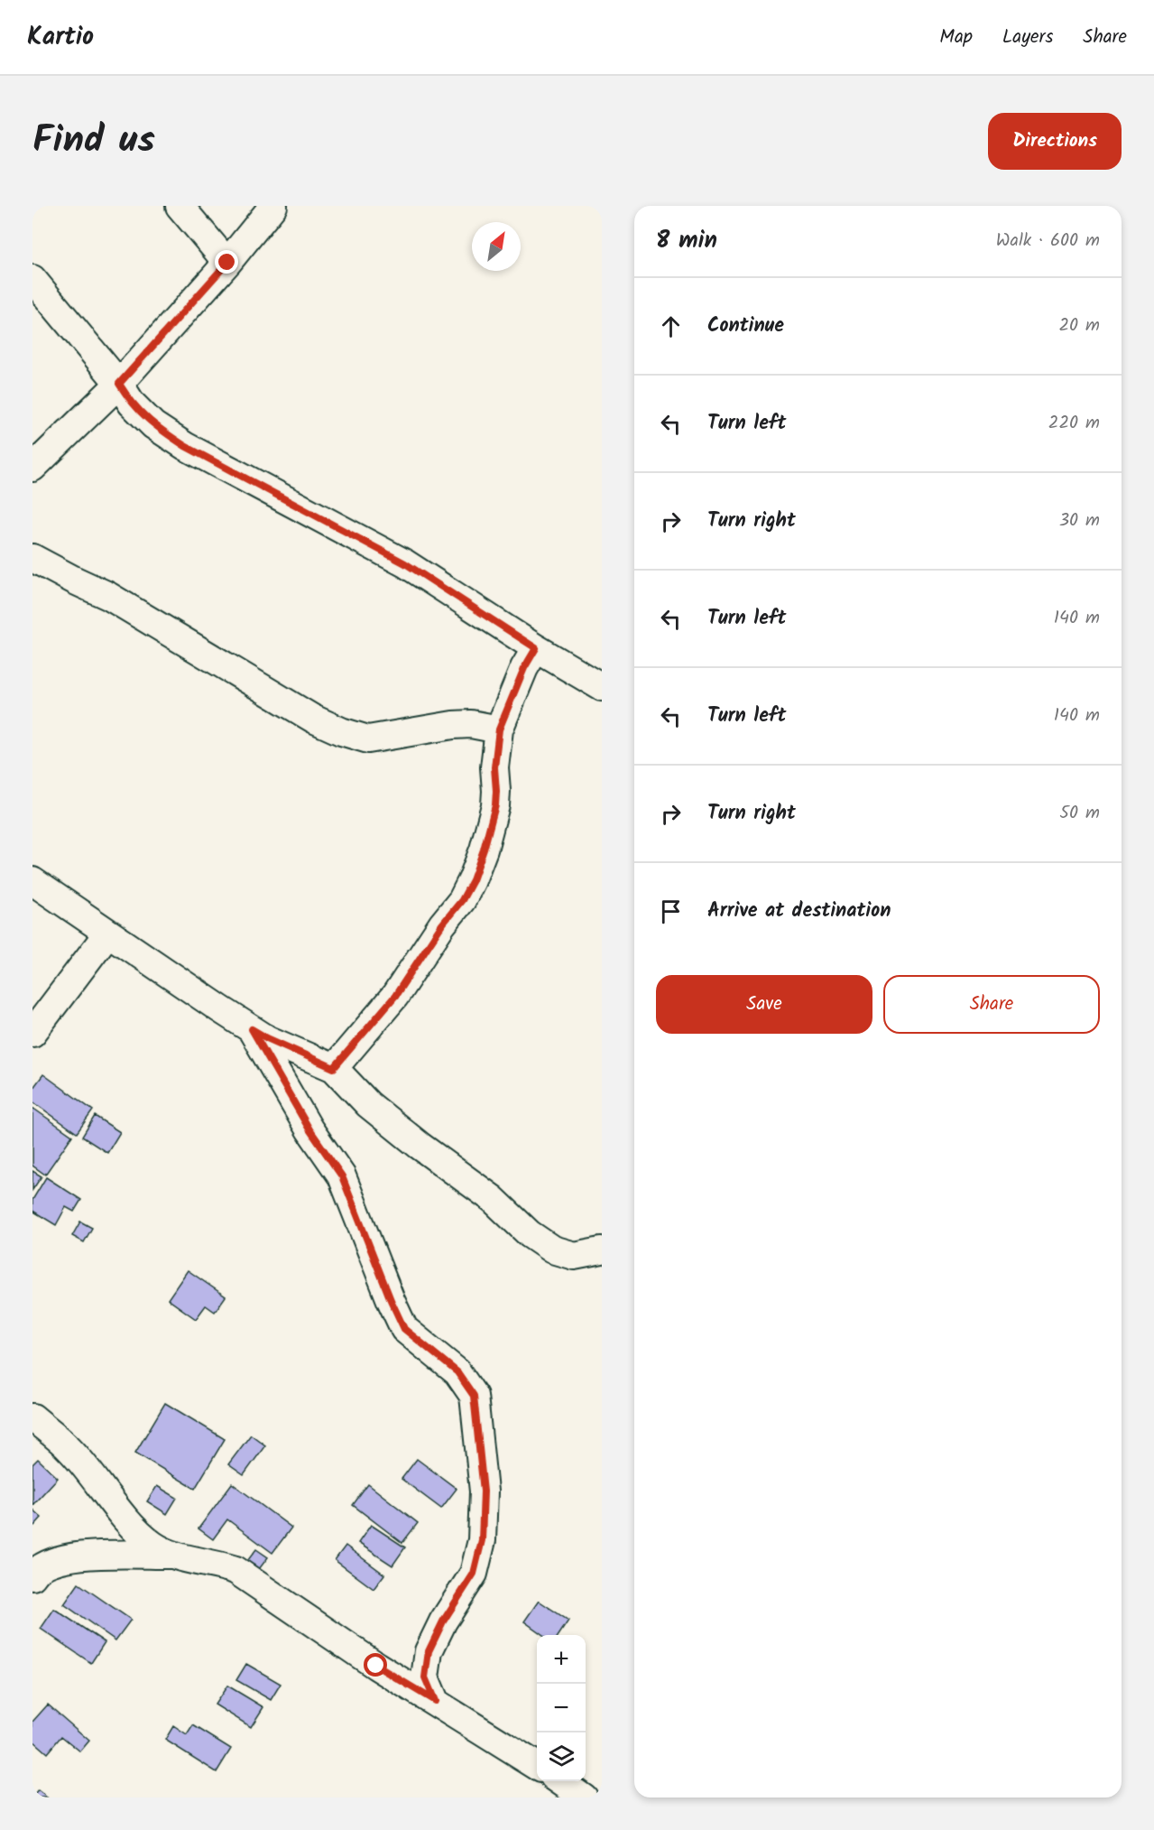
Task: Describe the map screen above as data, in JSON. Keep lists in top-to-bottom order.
{
  "north": "top right",
  "page": {
    "header": "Kartio",
    "nav": ["Map", "Layers", "Share"],
    "title": "Find us",
    "buttons": [
      "Directions",
      ["Save", "Share"]
    ],
    "heading": ["8 min", "Walk · 600 m"],
    "list": [
      ["Continue", "20 m"],
      ["Turn left", "220 m"],
      ["Turn right", "30 m"],
      ["Turn left", "140 m"],
      ["Turn left", "140 m"],
      ["Turn right", "50 m"],
      "Arrive at destination"
    ],
    "map_buttons": ["+", "−"]
  }
}
